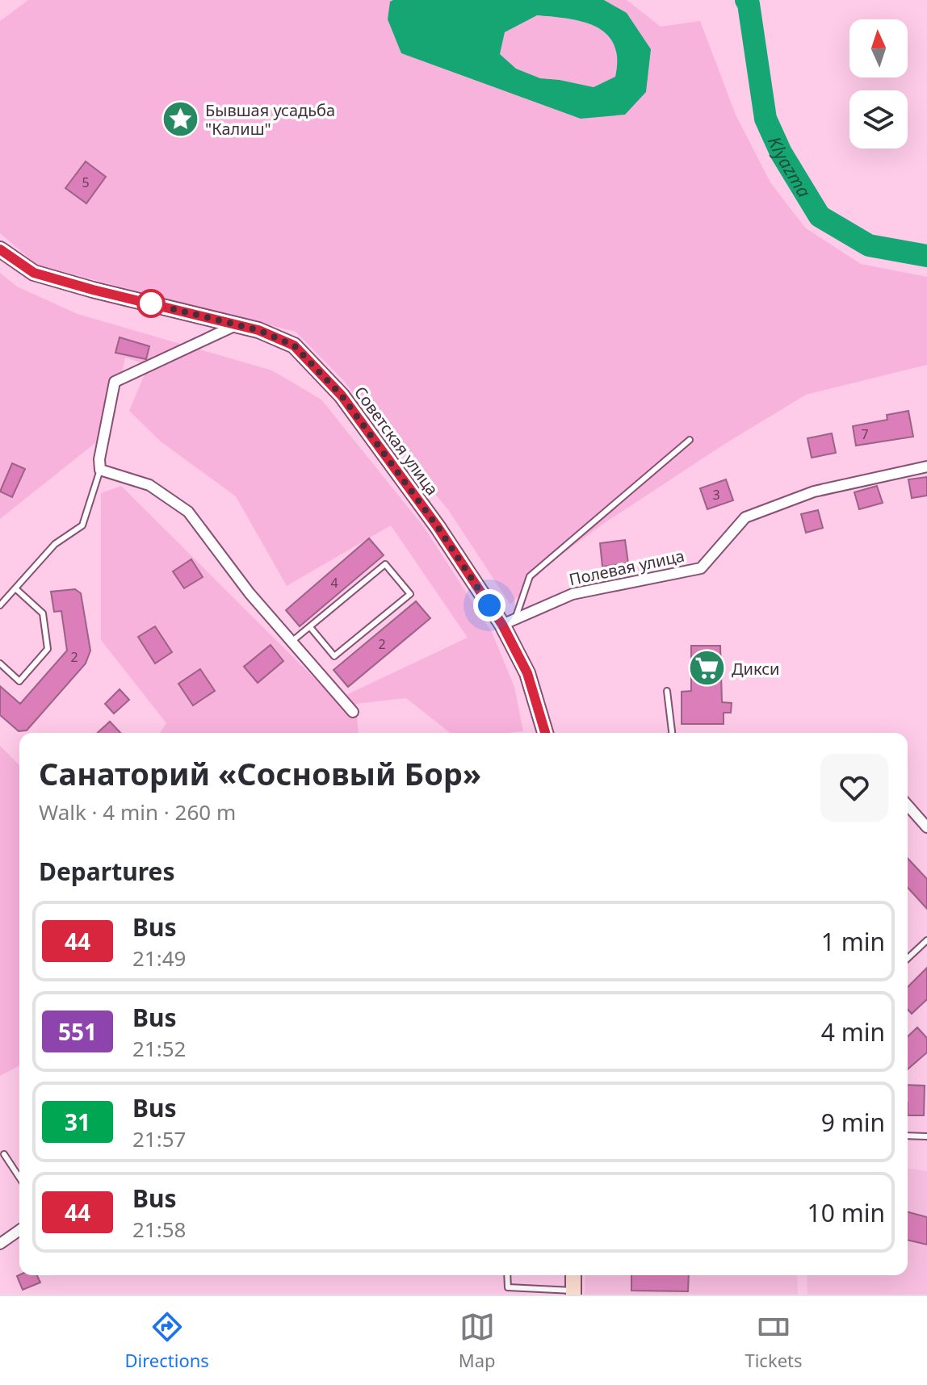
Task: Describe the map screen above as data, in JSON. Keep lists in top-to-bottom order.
{
  "streets": {
    "main road": ["Советская улица"],
    "street": ["Полевая улица"]
  },
  "crossings": [
    ["Советская улица", "Полевая улица"]
  ],
  "water": ["Klyazma"],
  "places": {
    "place": ["Бывшая усадьба \"Калиш\""],
    "supermarket": ["Дикси"]
  },
  "lines": ["bus line 44"],
  "house_numbers": [
    "5",
    "7",
    "3",
    "4",
    "2",
    "2"
  ],
  "north": "top",
  "page": {
    "heading": [
      ["Санаторий «Сосновый Бор»", "Walk · 4 min · 260 m"],
      "Departures"
    ],
    "list": [
      {
        "mark": "44",
        "name": "Bus",
        "note": "21:49",
        "value": "1 min"
      },
      {
        "mark": "551",
        "name": "Bus",
        "note": "21:52",
        "value": "4 min"
      },
      {
        "mark": "31",
        "name": "Bus",
        "note": "21:57",
        "value": "9 min"
      },
      {
        "mark": "44",
        "name": "Bus",
        "note": "21:58",
        "value": "10 min"
      }
    ],
    "tabs": ["Directions", "Map", "Tickets"]
  }
}
